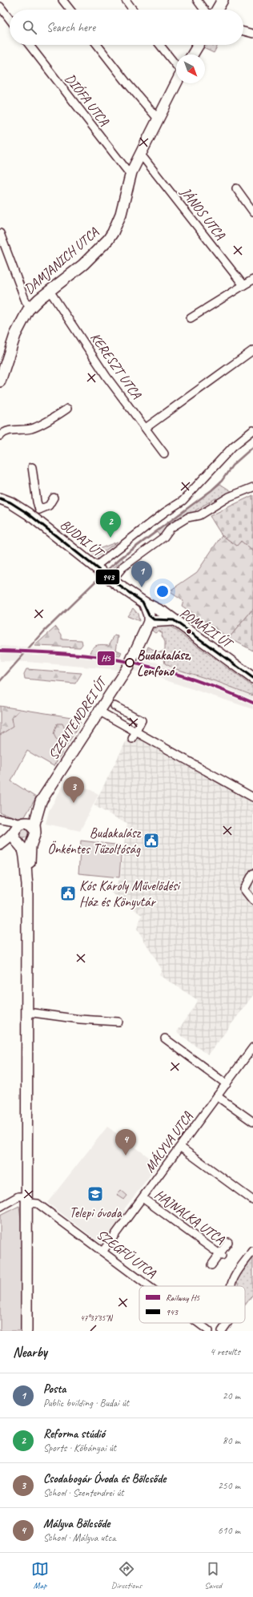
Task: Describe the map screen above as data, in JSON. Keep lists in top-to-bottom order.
{
  "streets": {
    "main road": [
      "DAMJANICH UTCA",
      "BUDAI ÚT",
      "POMÁZI ÚT",
      "SZENTENDREI ÚT"
    ],
    "street": [
      "DIÓFA UTCA",
      "JÁNOS UTCA",
      "KERESZT UTCA",
      "MÁLYVA UTCA",
      "HAJNALKA UTCA",
      "SZEGFŰ UTCA"
    ]
  },
  "crossings": [
    ["DIÓFA UTCA", "DAMJANICH UTCA"],
    ["JÁNOS UTCA", "DAMJANICH UTCA"],
    ["DAMJANICH UTCA", "KERESZT UTCA"],
    ["BUDAI ÚT", "POMÁZI ÚT"],
    ["BUDAI ÚT", "SZENTENDREI ÚT"],
    ["POMÁZI ÚT", "SZENTENDREI ÚT"],
    ["MÁLYVA UTCA", "HAJNALKA UTCA"],
    ["MÁLYVA UTCA", "SZEGFŰ UTCA"]
  ],
  "places": {
    "other": ["Budakalász, Lenfonó"],
    "public building": ["Budakalász Önkéntes Tűzoltóság", "Kós Károly Művelődési Ház és Könyvtár"],
    "school or university": ["Telepi óvoda"]
  },
  "lines": ["transit line 943", "rail line H5"],
  "legend": ["Railway H5", "943"],
  "north": "bottom right",
  "page": {
    "search": "Search here",
    "pins": [
      "2",
      "1",
      "3",
      "4"
    ],
    "heading": ["Nearby", "4 results"],
    "list": [
      {
        "mark": "1",
        "name": "Posta",
        "note": "Public building · Budai út",
        "value": "20 m"
      },
      {
        "mark": "2",
        "name": "Reforma stúdió",
        "note": "Sports · Kőbányai út",
        "value": "80 m"
      },
      {
        "mark": "3",
        "name": "Csodabogár Óvoda és Bölcsőde",
        "note": "School · Szentendrei út",
        "value": "250 m"
      },
      {
        "mark": "4",
        "name": "Mályva Bölcsőde",
        "note": "School · Mályva utca",
        "value": "610 m"
      }
    ],
    "nav": ["Map", "Directions", "Saved"]
  },
  "coordinates": ["47°37'35\"N"]
}
